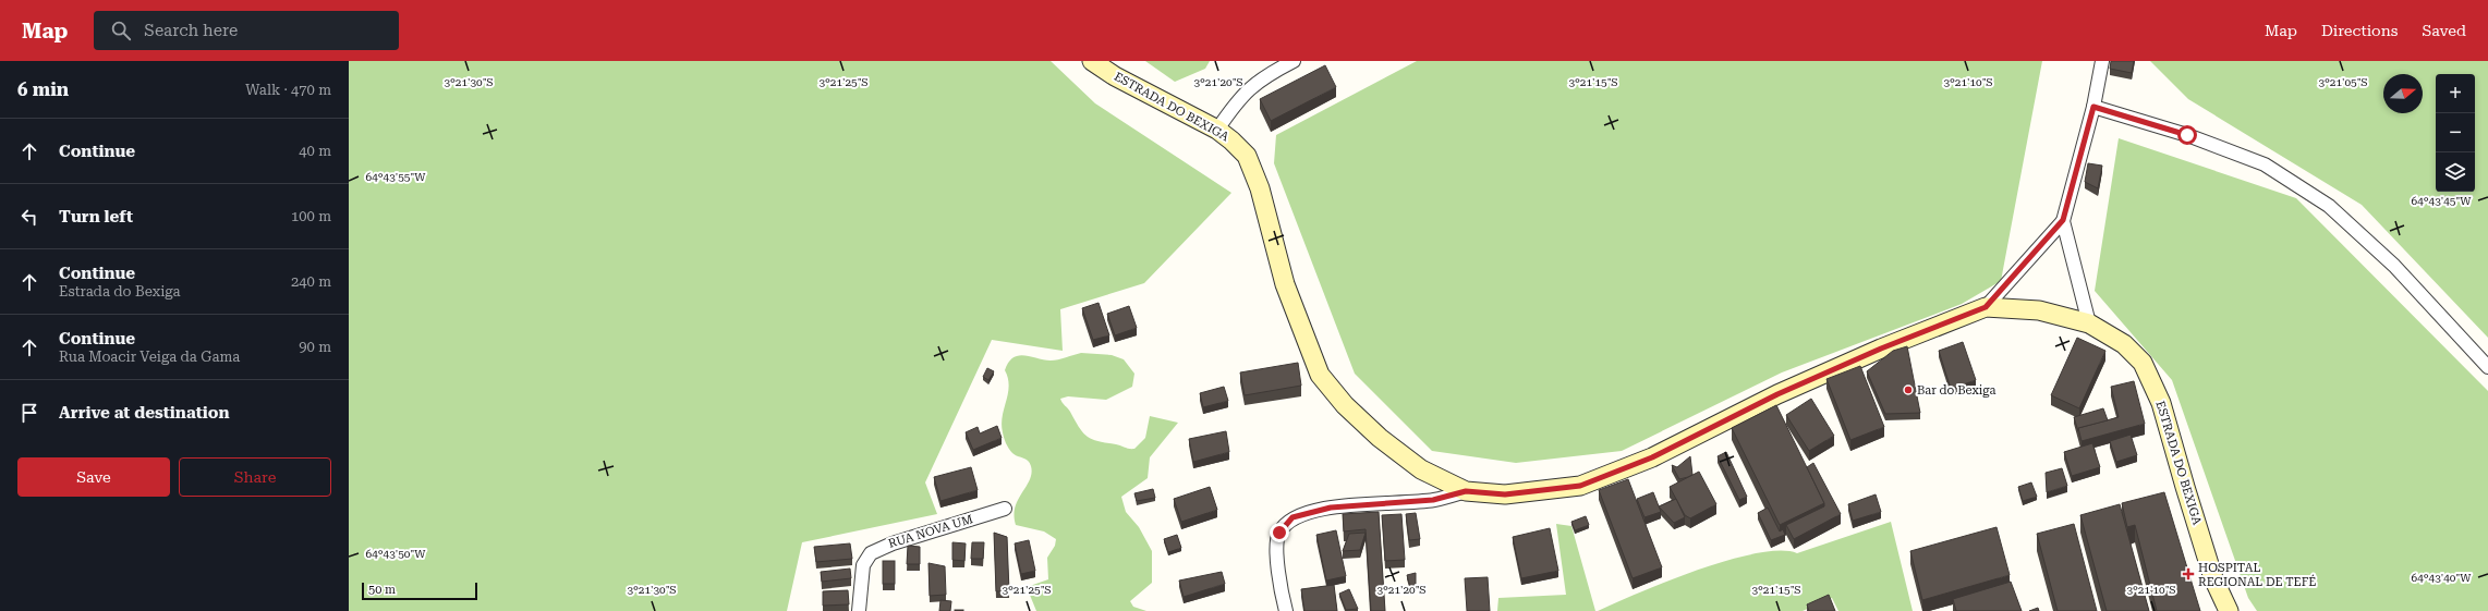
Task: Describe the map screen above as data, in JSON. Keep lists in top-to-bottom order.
{
  "streets": {
    "street": ["ESTRADA DO BEXIGA", "RUA NOVA UM"]
  },
  "places": {
    "other": ["Bar do Bexiga"],
    "health": ["HOSPITAL REGIONAL DE TEFÉ"]
  },
  "scale_bar": "50 m",
  "north": "right",
  "page": {
    "header": "Map",
    "search": "Search here",
    "nav": ["Map", "Directions", "Saved"],
    "heading": ["6 min", "Walk · 470 m"],
    "map_buttons": ["+", "−"],
    "list": [
      ["Continue", "40 m"],
      ["Turn left", "100 m"],
      ["Continue", "Estrada do Bexiga", "240 m"],
      ["Continue", "Rua Moacir Veiga da Gama", "90 m"],
      "Arrive at destination"
    ],
    "buttons": ["Save", "Share"],
    "scale": "50 m"
  },
  "coordinates": [
    "3°21'30\"S",
    "3°21'25\"S",
    "3°21'20\"S",
    "3°21'15\"S",
    "3°21'10\"S",
    "3°21'05\"S",
    "64°43'55\"W",
    "64°43'45\"W",
    "64°43'50\"W",
    "64°43'40\"W"
  ]
}
